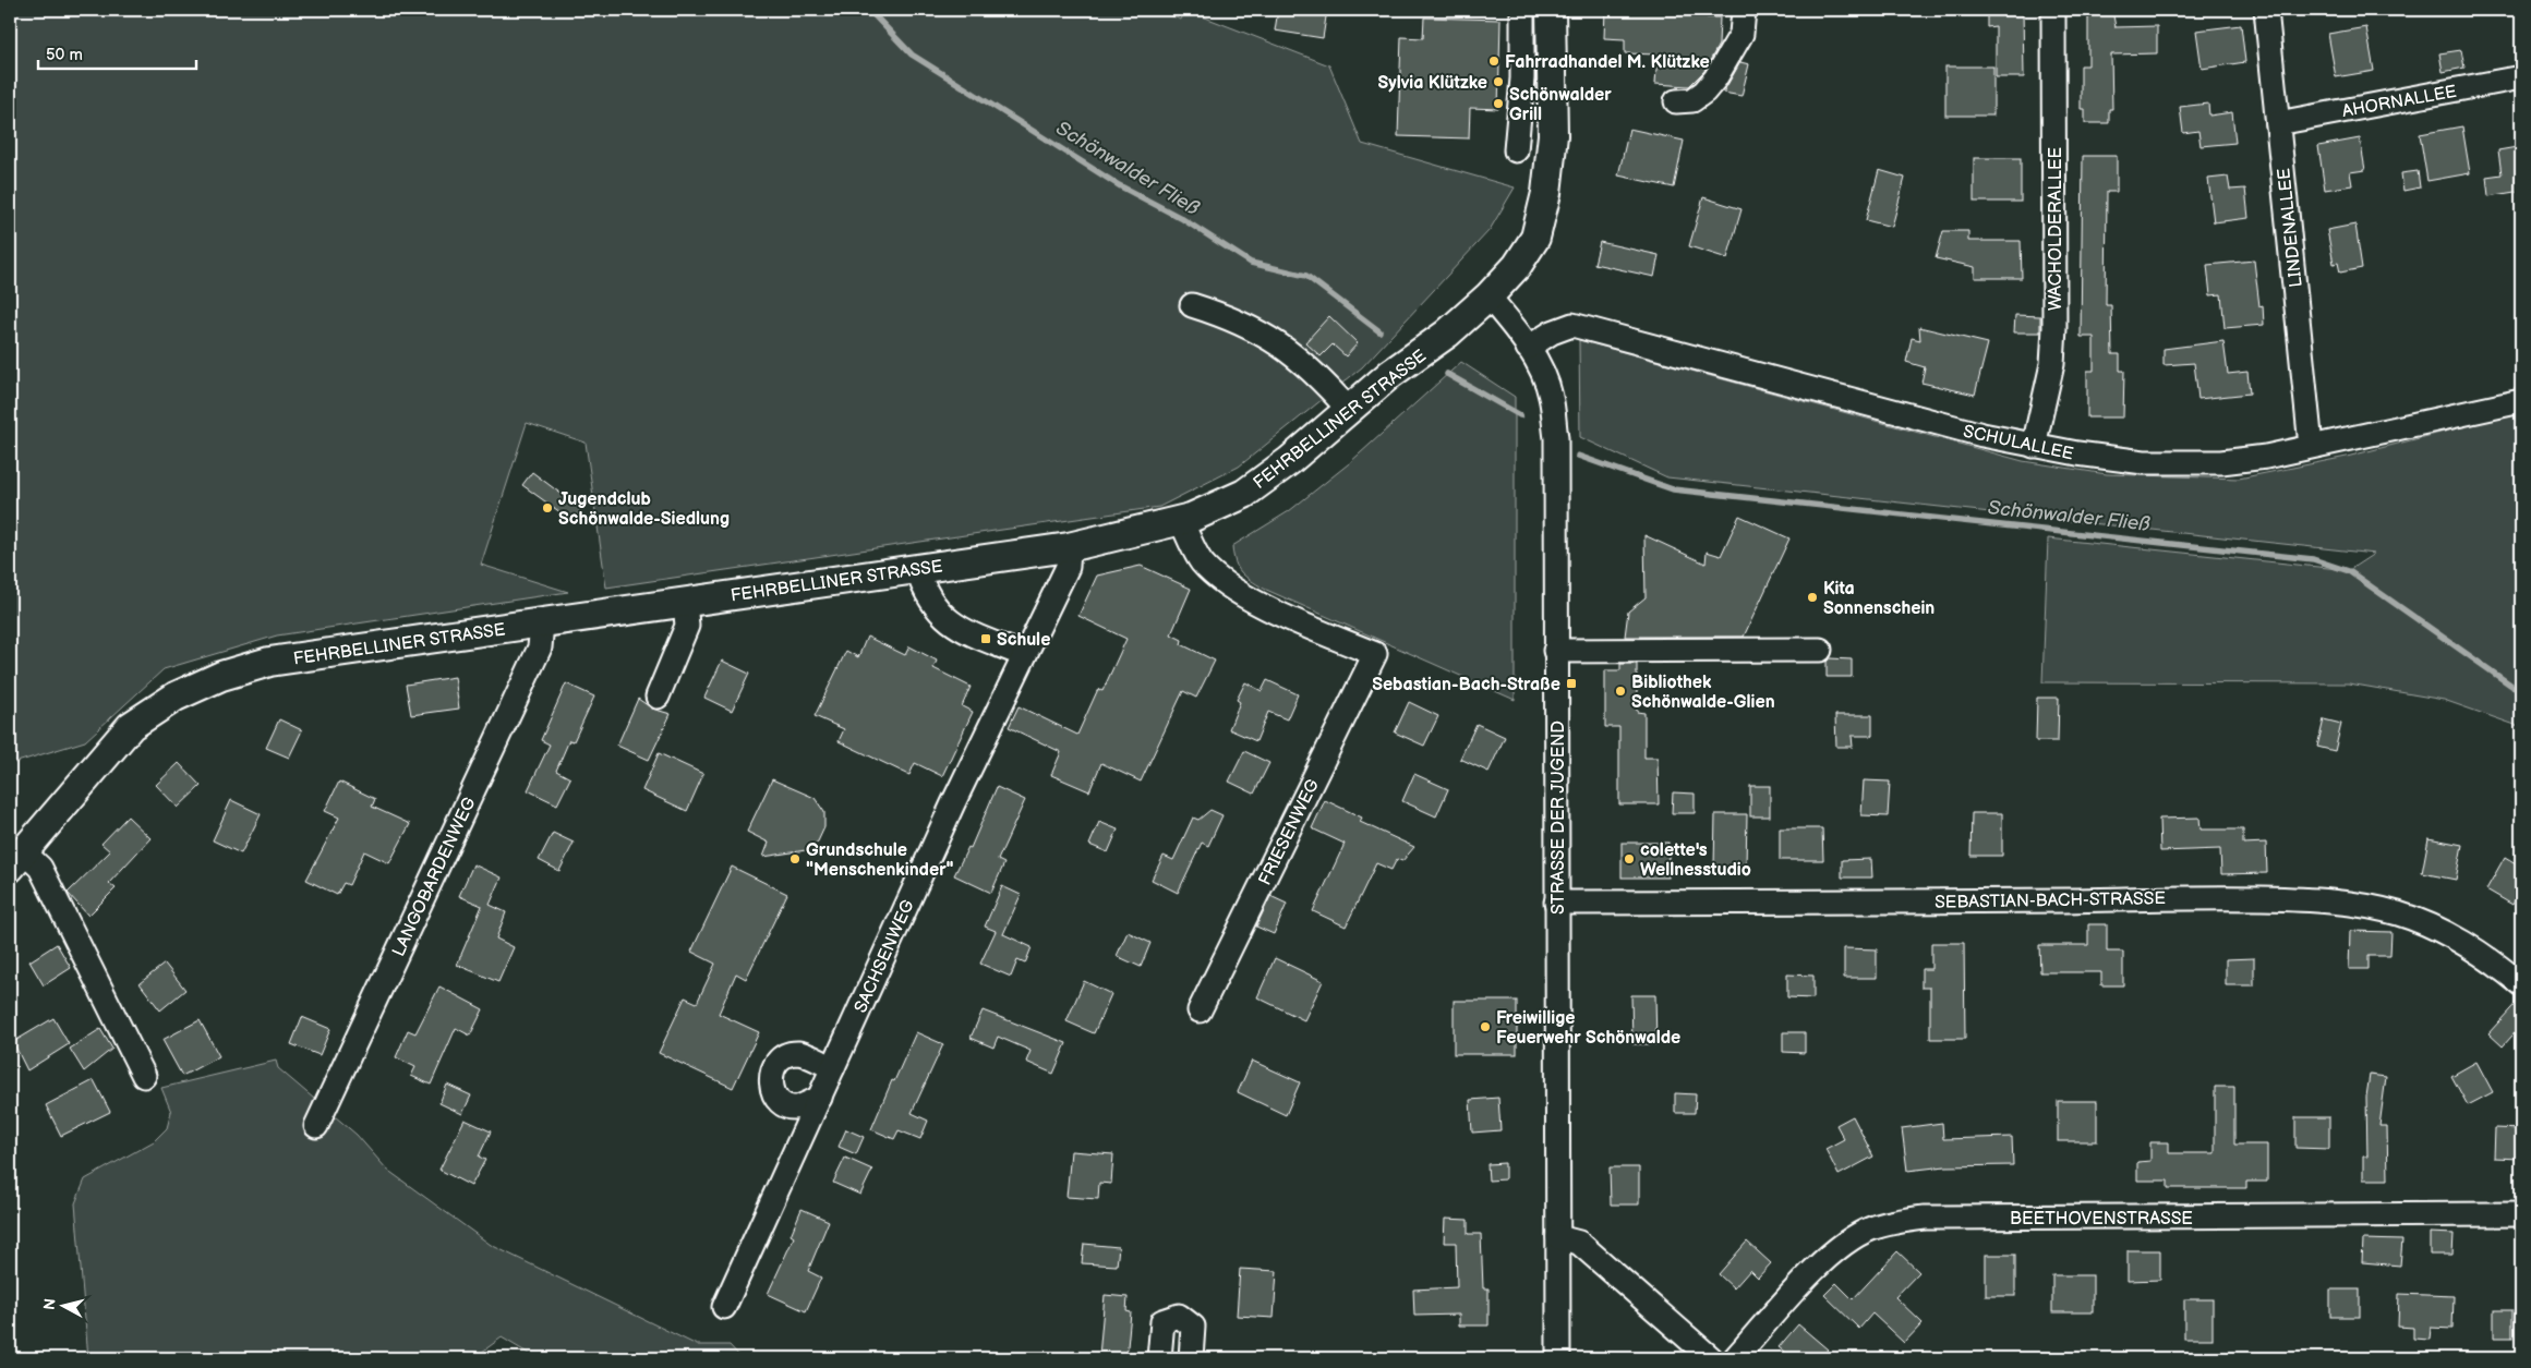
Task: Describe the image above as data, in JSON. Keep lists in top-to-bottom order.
{
  "streets": {
    "main road": ["FEHRBELLINER STRASSE"],
    "street": [
      "AHORNALLEE",
      "LINDENALLEE",
      "WACHOLDERALLEE",
      "SCHULALLEE",
      "STRASSE DER JUGEND",
      "FRIESENWEG",
      "LANGOBARDENWEG",
      "SEBASTIAN-BACH-STRASSE",
      "SACHSENWEG",
      "BEETHOVENSTRASSE"
    ]
  },
  "crossings": [
    ["AHORNALLEE", "LINDENALLEE"],
    ["LINDENALLEE", "SCHULALLEE"],
    ["WACHOLDERALLEE", "SCHULALLEE"],
    ["FEHRBELLINER STRASSE", "STRASSE DER JUGEND"],
    ["FEHRBELLINER STRASSE", "FRIESENWEG"],
    ["FEHRBELLINER STRASSE", "LANGOBARDENWEG"],
    ["FEHRBELLINER STRASSE", "SACHSENWEG"],
    ["SCHULALLEE", "STRASSE DER JUGEND"],
    ["STRASSE DER JUGEND", "SEBASTIAN-BACH-STRASSE"]
  ],
  "water": ["Schönwalder Fließ"],
  "places": {
    "other": [
      "Fahrradhandel M. Klützke",
      "Sylvia Klützke",
      "Schönwalder Grill",
      "Jugendclub Schönwalde-Siedlung",
      "Kita Sonnenschein",
      "Bibliothek Schönwalde-Glien",
      "Grundschule \"Menschenkinder\"",
      "colette's Wellnesstudio",
      "Freiwillige Feuerwehr Schönwalde"
    ],
    "transit": ["Schule", "Sebastian-Bach-Straße"]
  },
  "scale_bar": "50 m",
  "north": "left"
}
